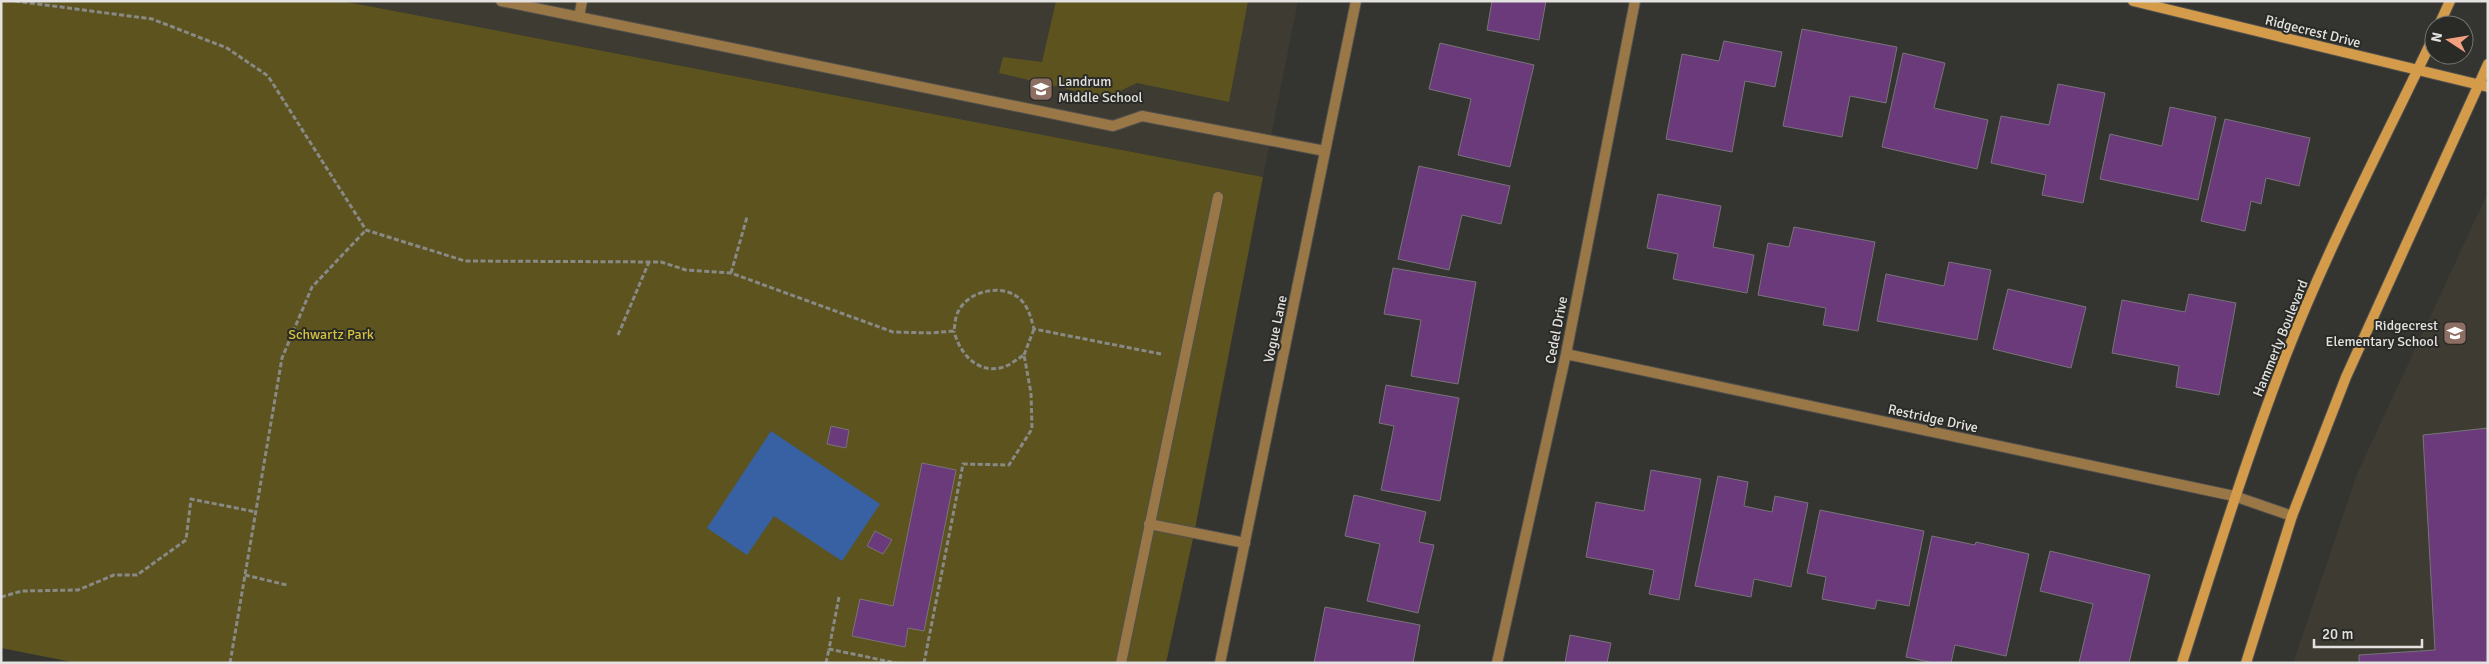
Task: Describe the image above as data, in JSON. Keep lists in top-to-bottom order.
{
  "streets": {
    "main road": ["Ridgecrest Drive", "Hammerly Boulevard"],
    "street": ["Vogue Lane", "Cedel Drive", "Restridge Drive"]
  },
  "crossings": [
    ["Ridgecrest Drive", "Hammerly Boulevard"],
    ["Cedel Drive", "Restridge Drive"],
    ["Hammerly Boulevard", "Restridge Drive"]
  ],
  "parks": ["Schwartz Park"],
  "places": {
    "school or university": ["Landrum Middle School", "Ridgecrest Elementary School"]
  },
  "scale_bar": "20 m",
  "north": "left"
}
